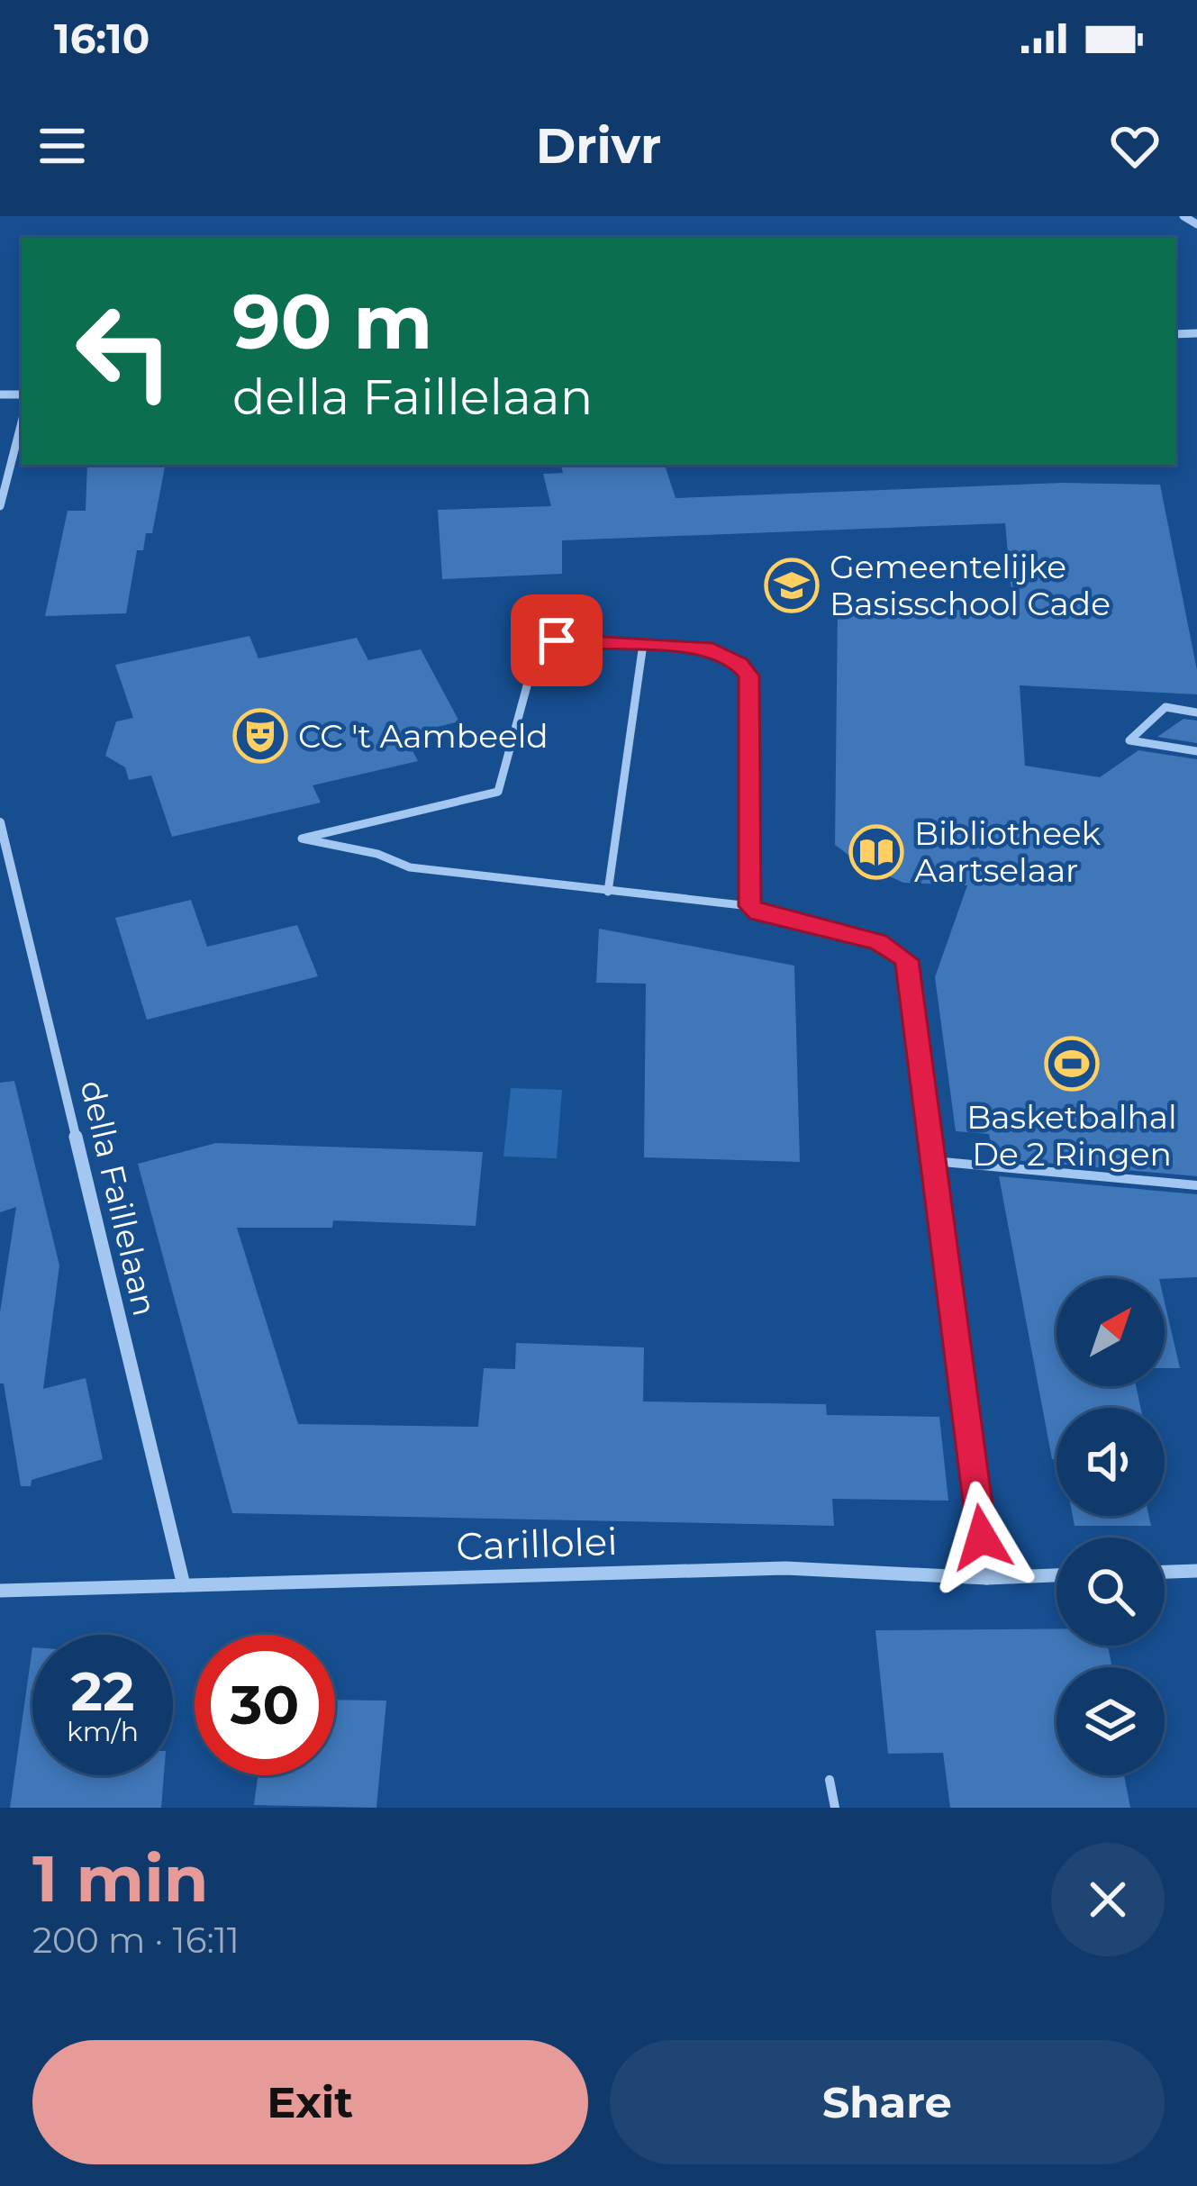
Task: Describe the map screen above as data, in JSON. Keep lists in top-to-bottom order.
{
  "streets": {
    "street": ["della Faillelaan", "Carillolei"]
  },
  "crossings": [
    ["della Faillelaan", "Carillolei"]
  ],
  "places": {
    "school or university": ["Gemeentelijke Basisschool Cade"],
    "theatre": ["CC 't Aambeeld"],
    "library": ["Bibliotheek Aartselaar"],
    "sports": ["Basketbalhal De 2 Ringen"]
  },
  "north": "top right",
  "page": {
    "status": "16:10",
    "header": "Drivr",
    "turn": ["90 m", "della Faillelaan"],
    "speed": "22 km/h",
    "limit": "30",
    "heading": ["1 min", "200 m · 16:11"],
    "buttons": ["Exit", "Share"]
  }
}
